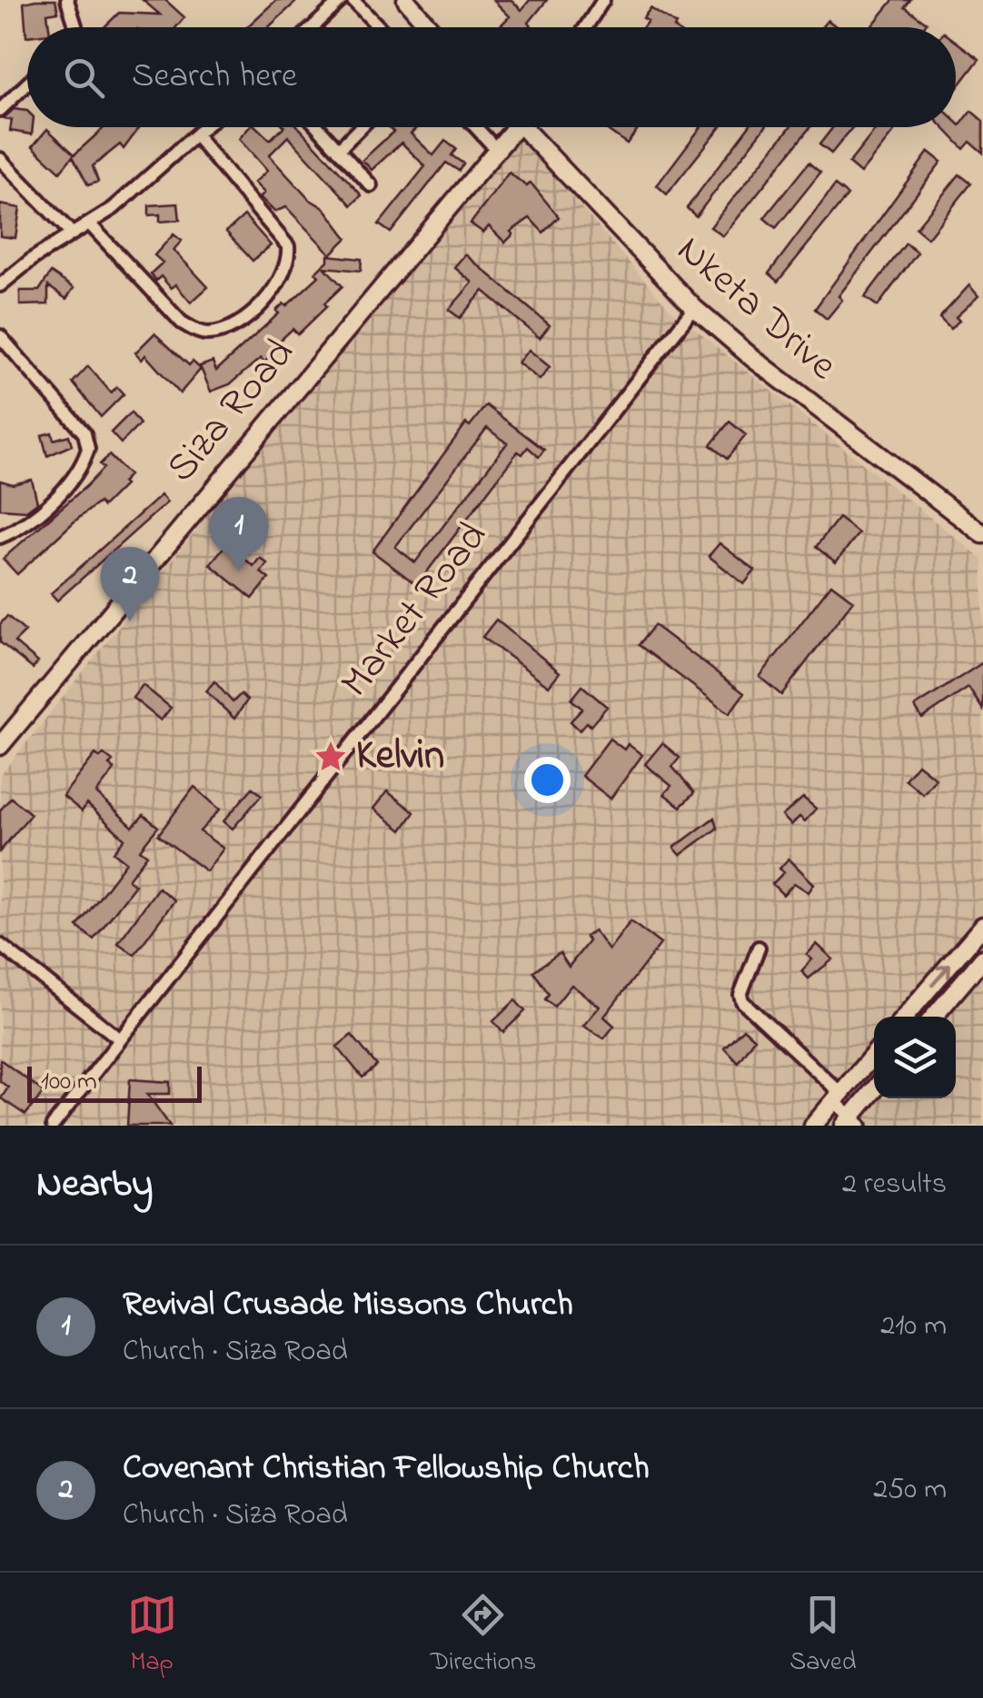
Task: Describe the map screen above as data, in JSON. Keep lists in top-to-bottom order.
{
  "streets": {
    "street": ["Nketa Drive", "Siza Road", "Market Road"]
  },
  "crossings": [
    ["Nketa Drive", "Market Road"]
  ],
  "places": {
    "place": ["Kelvin"]
  },
  "scale_bar": "100 m",
  "page": {
    "search": "Search here",
    "pins": ["1", "2"],
    "scale": "100 m",
    "heading": ["Nearby", "2 results"],
    "list": [
      {
        "mark": "1",
        "name": "Revival Crusade Missons Church",
        "note": "Church · Siza Road",
        "value": "210 m"
      },
      {
        "mark": "2",
        "name": "Covenant Christian Fellowship Church",
        "note": "Church · Siza Road",
        "value": "250 m"
      }
    ],
    "nav": ["Map", "Directions", "Saved"]
  }
}
